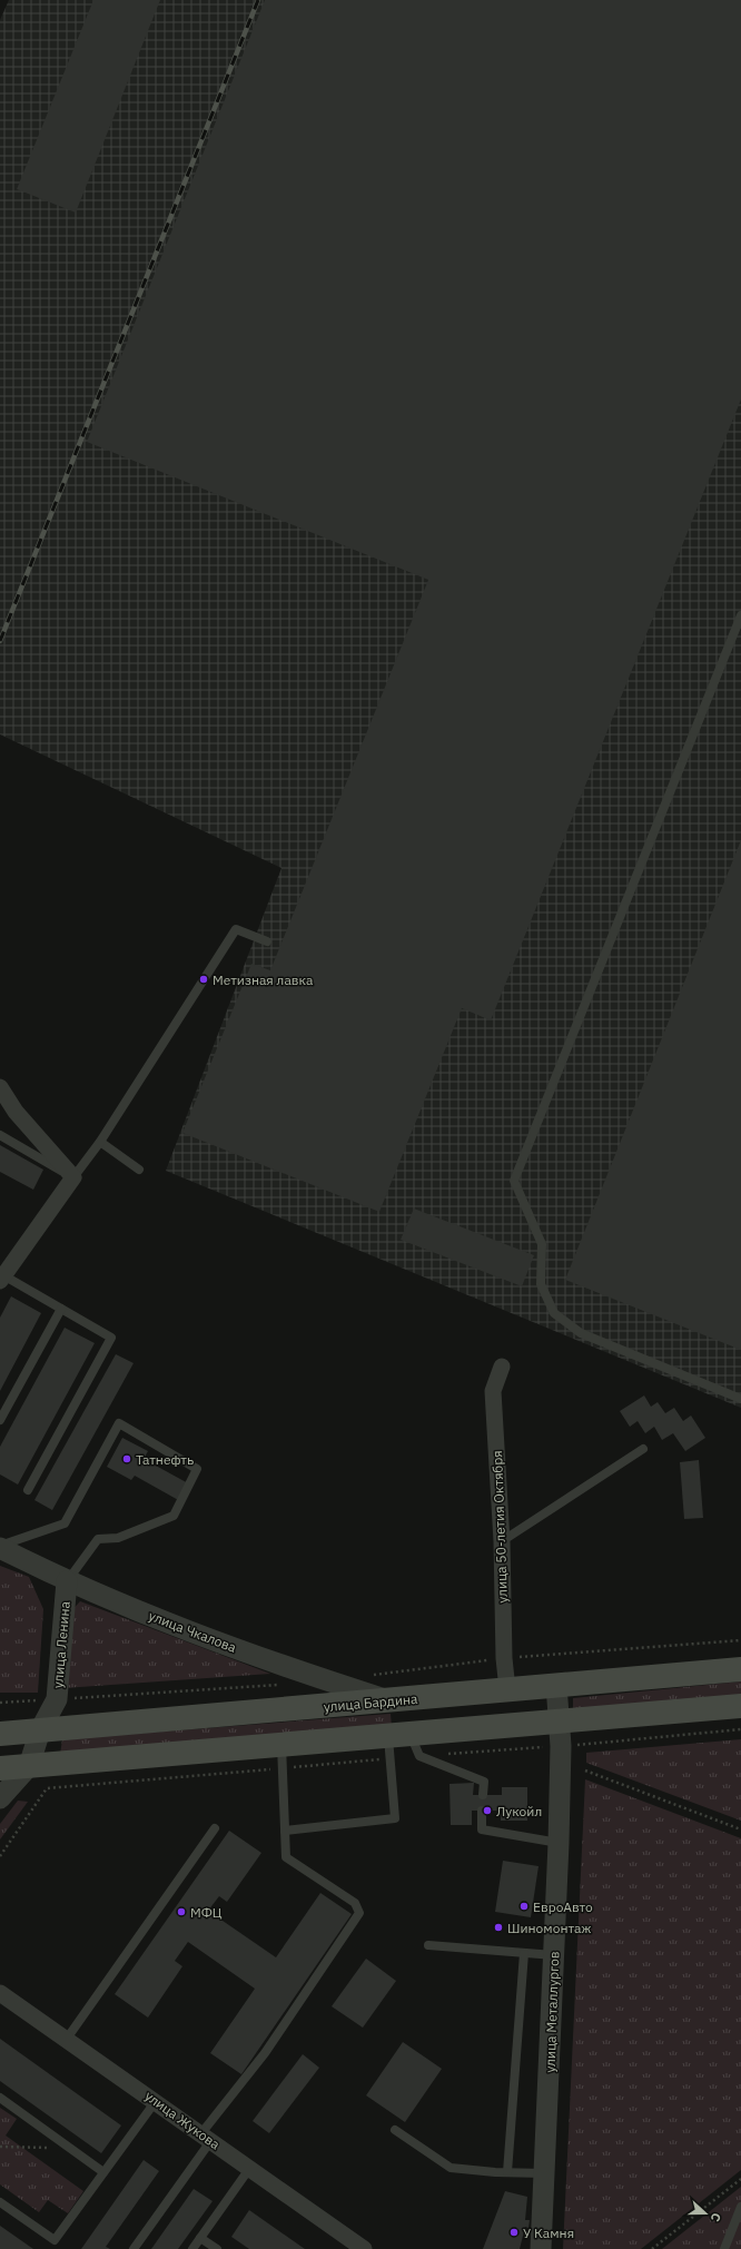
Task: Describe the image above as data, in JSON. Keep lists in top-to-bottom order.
{
  "streets": {
    "main road": ["улица Бардина"],
    "street": [
      "улица 50-летия Октября",
      "улица Чкалова",
      "улица Ленина",
      "улица Металлургов",
      "улица Жукова"
    ]
  },
  "crossings": [
    ["улица 50-летия Октября", "улица Бардина"],
    ["улица Чкалова", "улица Ленина"],
    ["улица Чкалова", "улица Бардина"],
    ["улица Ленина", "улица Бардина"],
    ["улица Бардина", "улица Металлургов"]
  ],
  "places": [
    "Метизная лавка",
    "Татнефть",
    "Лукойл",
    "ЕвроАвто",
    "МФЦ",
    "Шиномонтаж",
    "У Камня"
  ],
  "north": "right"
}
